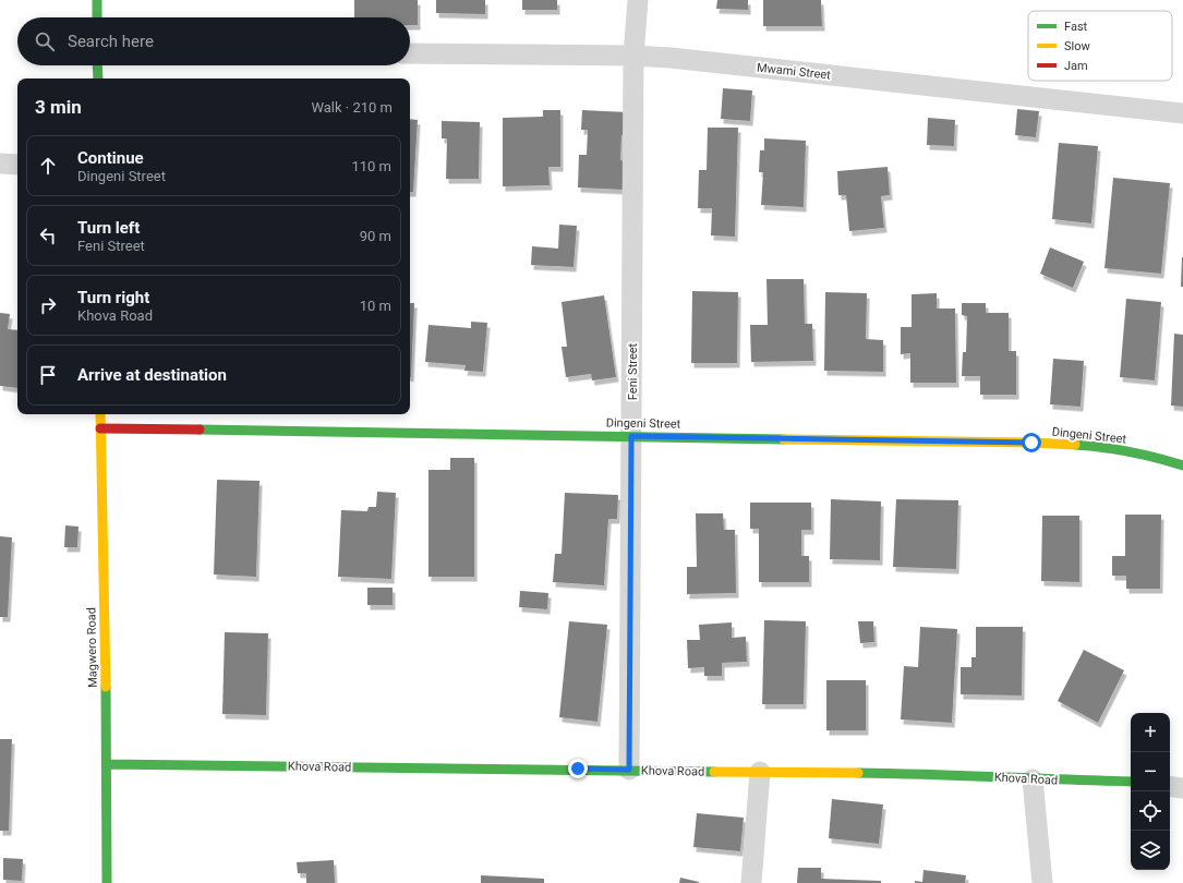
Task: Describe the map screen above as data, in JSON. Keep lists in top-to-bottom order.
{
  "streets": {
    "street": [
      "Mwami Street",
      "Feni Street",
      "Dingeni Street",
      "Magwero Road",
      "Khova Road"
    ]
  },
  "crossings": [
    ["Mwami Street", "Feni Street"],
    ["Feni Street", "Dingeni Street"],
    ["Feni Street", "Khova Road"],
    ["Dingeni Street", "Magwero Road"],
    ["Magwero Road", "Khova Road"]
  ],
  "legend": ["Fast", "Slow", "Jam"],
  "page": {
    "search": "Search here",
    "heading": ["3 min", "Walk · 210 m"],
    "list": [
      ["Continue", "Dingeni Street", "110 m"],
      ["Turn left", "Feni Street", "90 m"],
      ["Turn right", "Khova Road", "10 m"],
      "Arrive at destination"
    ],
    "map_buttons": ["+", "−"]
  }
}
